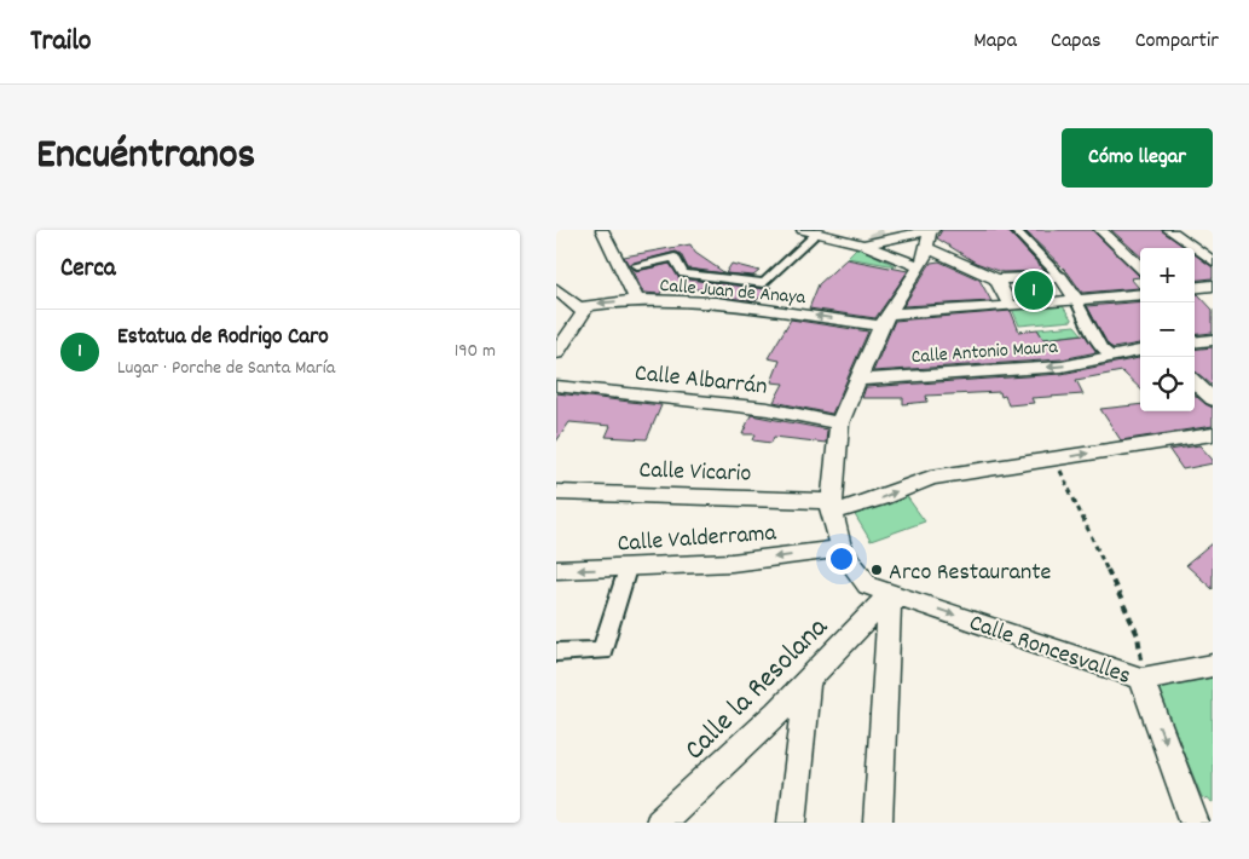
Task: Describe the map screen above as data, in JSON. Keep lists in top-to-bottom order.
{
  "streets": {
    "street": [
      "Calle Juan de Anaya",
      "Calle Antonio Maura",
      "Calle Albarrán",
      "Calle Vicario",
      "Calle Valderrama",
      "Calle Roncesvalles",
      "Calle la Resolana"
    ]
  },
  "crossings": [
    ["Calle Valderrama", "Calle Roncesvalles"],
    ["Calle Roncesvalles", "Calle la Resolana"]
  ],
  "one_way": ["Calle Vicario", "Calle Valderrama", "Calle Roncesvalles"],
  "places": ["Arco Restaurante"],
  "page": {
    "header": "Trailo",
    "nav": ["Mapa", "Capas", "Compartir"],
    "title": "Encuéntranos",
    "buttons": "Cómo llegar",
    "heading": "Cerca",
    "map_buttons": ["+", "−"],
    "pins": "1",
    "list": [
      {
        "mark": "1",
        "name": "Estatua de Rodrigo Caro",
        "note": "Lugar · Porche de Santa María",
        "value": "190 m"
      }
    ]
  }
}
